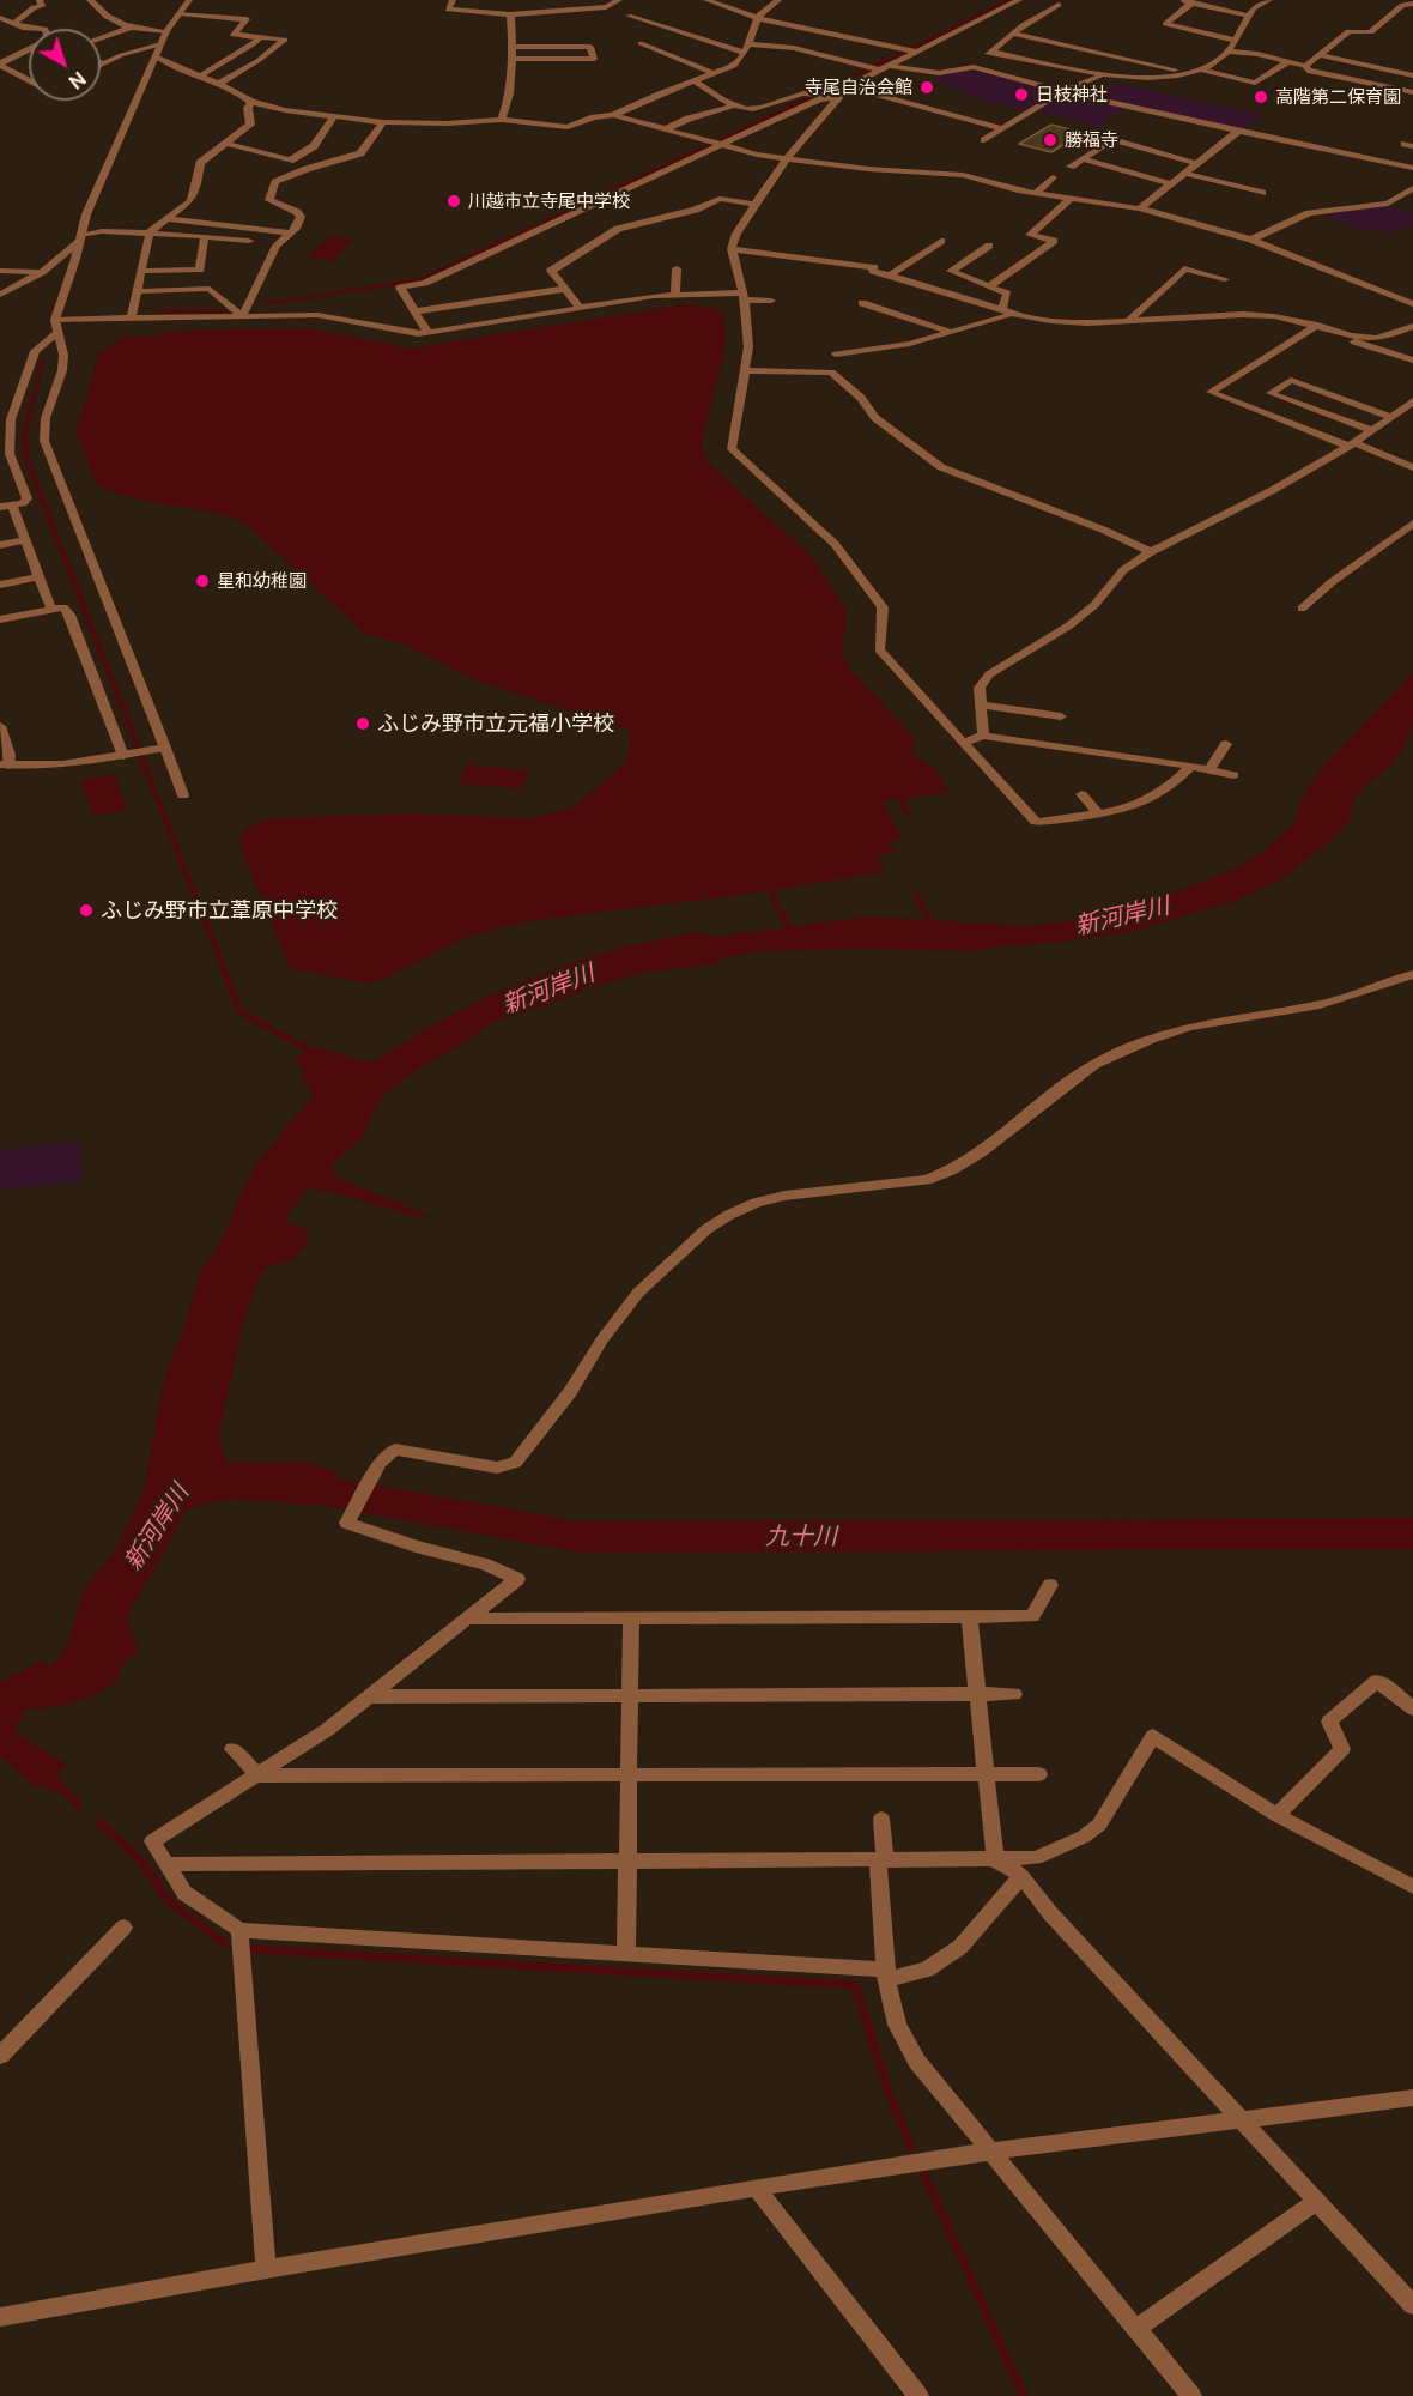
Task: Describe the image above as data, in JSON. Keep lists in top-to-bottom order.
{
  "water": ["新河岸川", "九十川"],
  "places": [
    "寺尾自治会館",
    "日枝神社",
    "高階第二保育園",
    "勝福寺",
    "川越市立寺尾中学校",
    "星和幼稚園",
    "ふじみ野市立元福小学校",
    "ふじみ野市立葦原中学校"
  ],
  "north": "bottom right"
}
